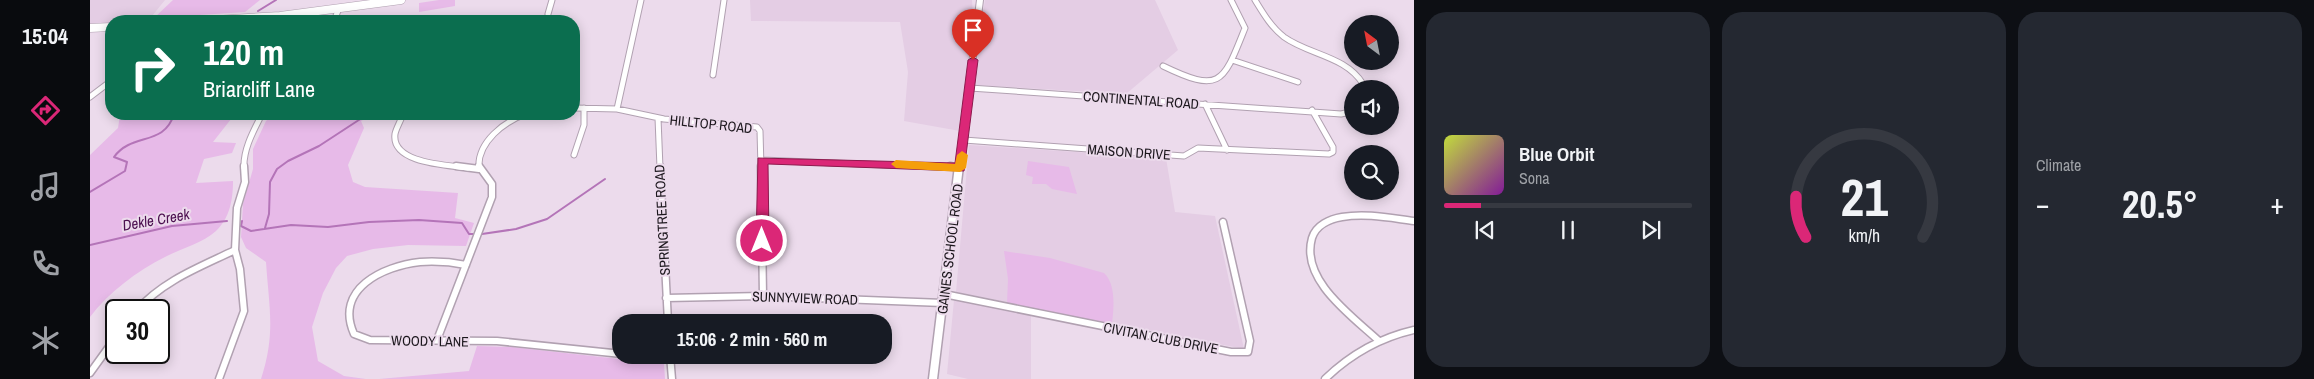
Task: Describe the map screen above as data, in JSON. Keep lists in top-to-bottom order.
{
  "streets": {
    "main road": ["GAINES SCHOOL ROAD"],
    "street": [
      "CONTINENTAL ROAD",
      "HILLTOP ROAD",
      "MAISON DRIVE",
      "SPRINGTREE ROAD",
      "SUNNYVIEW ROAD",
      "CIVITAN CLUB DRIVE",
      "WOODY LANE"
    ]
  },
  "crossings": [
    ["CONTINENTAL ROAD", "MAISON DRIVE"],
    ["CONTINENTAL ROAD", "GAINES SCHOOL ROAD"],
    ["HILLTOP ROAD", "SPRINGTREE ROAD"],
    ["HILLTOP ROAD", "SUNNYVIEW ROAD"],
    ["MAISON DRIVE", "GAINES SCHOOL ROAD"],
    ["SPRINGTREE ROAD", "SUNNYVIEW ROAD"],
    ["GAINES SCHOOL ROAD", "SUNNYVIEW ROAD"],
    ["GAINES SCHOOL ROAD", "CIVITAN CLUB DRIVE"],
    ["SUNNYVIEW ROAD", "CIVITAN CLUB DRIVE"]
  ],
  "water": ["Dekle Creek"],
  "north": "top left",
  "page": {
    "tabs": "15:04",
    "tile": "Climate",
    "turn": ["120 m", "Briarcliff Lane"],
    "song": ["Blue Orbit", "Sona"],
    "heat": ["−", "20.5°", "+"],
    "limit": "30",
    "trip": "15:06 · 2 min · 560 m",
    "gauge": ["21", "km/h"]
  }
}
